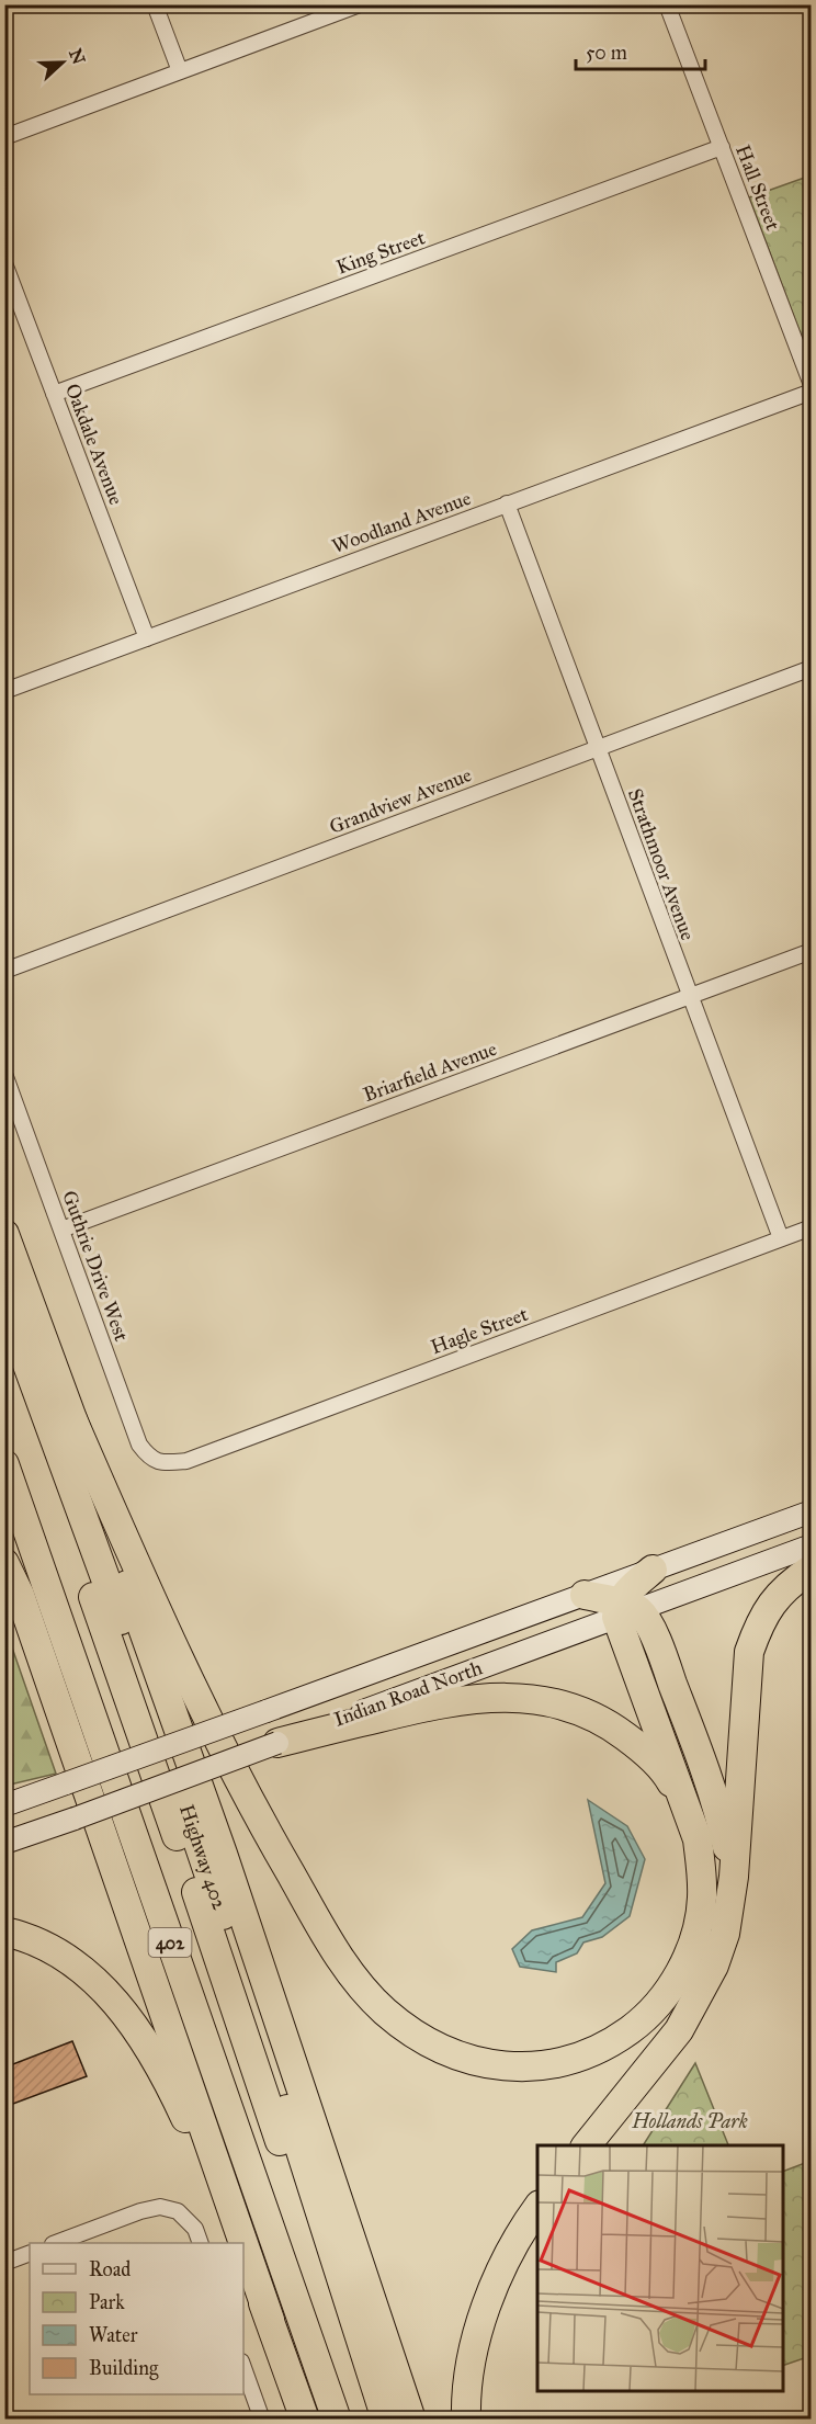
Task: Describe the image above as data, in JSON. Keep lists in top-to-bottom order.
{
  "streets": {
    "highway": ["Highway 402", "402"],
    "main road": ["Indian Road North"],
    "street": [
      "Hall Street",
      "King Street",
      "Oakdale Avenue",
      "Woodland Avenue",
      "Grandview Avenue",
      "Strathmoor Avenue",
      "Briarfield Avenue",
      "Guthrie Drive West",
      "Hagle Street"
    ]
  },
  "crossings": [
    ["Hall Street", "King Street"],
    ["King Street", "Oakdale Avenue"],
    ["Oakdale Avenue", "Woodland Avenue"],
    ["Woodland Avenue", "Strathmoor Avenue"],
    ["Grandview Avenue", "Strathmoor Avenue"],
    ["Strathmoor Avenue", "Briarfield Avenue"],
    ["Strathmoor Avenue", "Hagle Street"],
    ["Briarfield Avenue", "Guthrie Drive West"],
    ["Guthrie Drive West", "Hagle Street"]
  ],
  "parks": ["Hollands Park"],
  "legend": [
    "Road",
    "Park",
    "Water",
    "Building"
  ],
  "scale_bar": "50 m",
  "north": "right"
}
